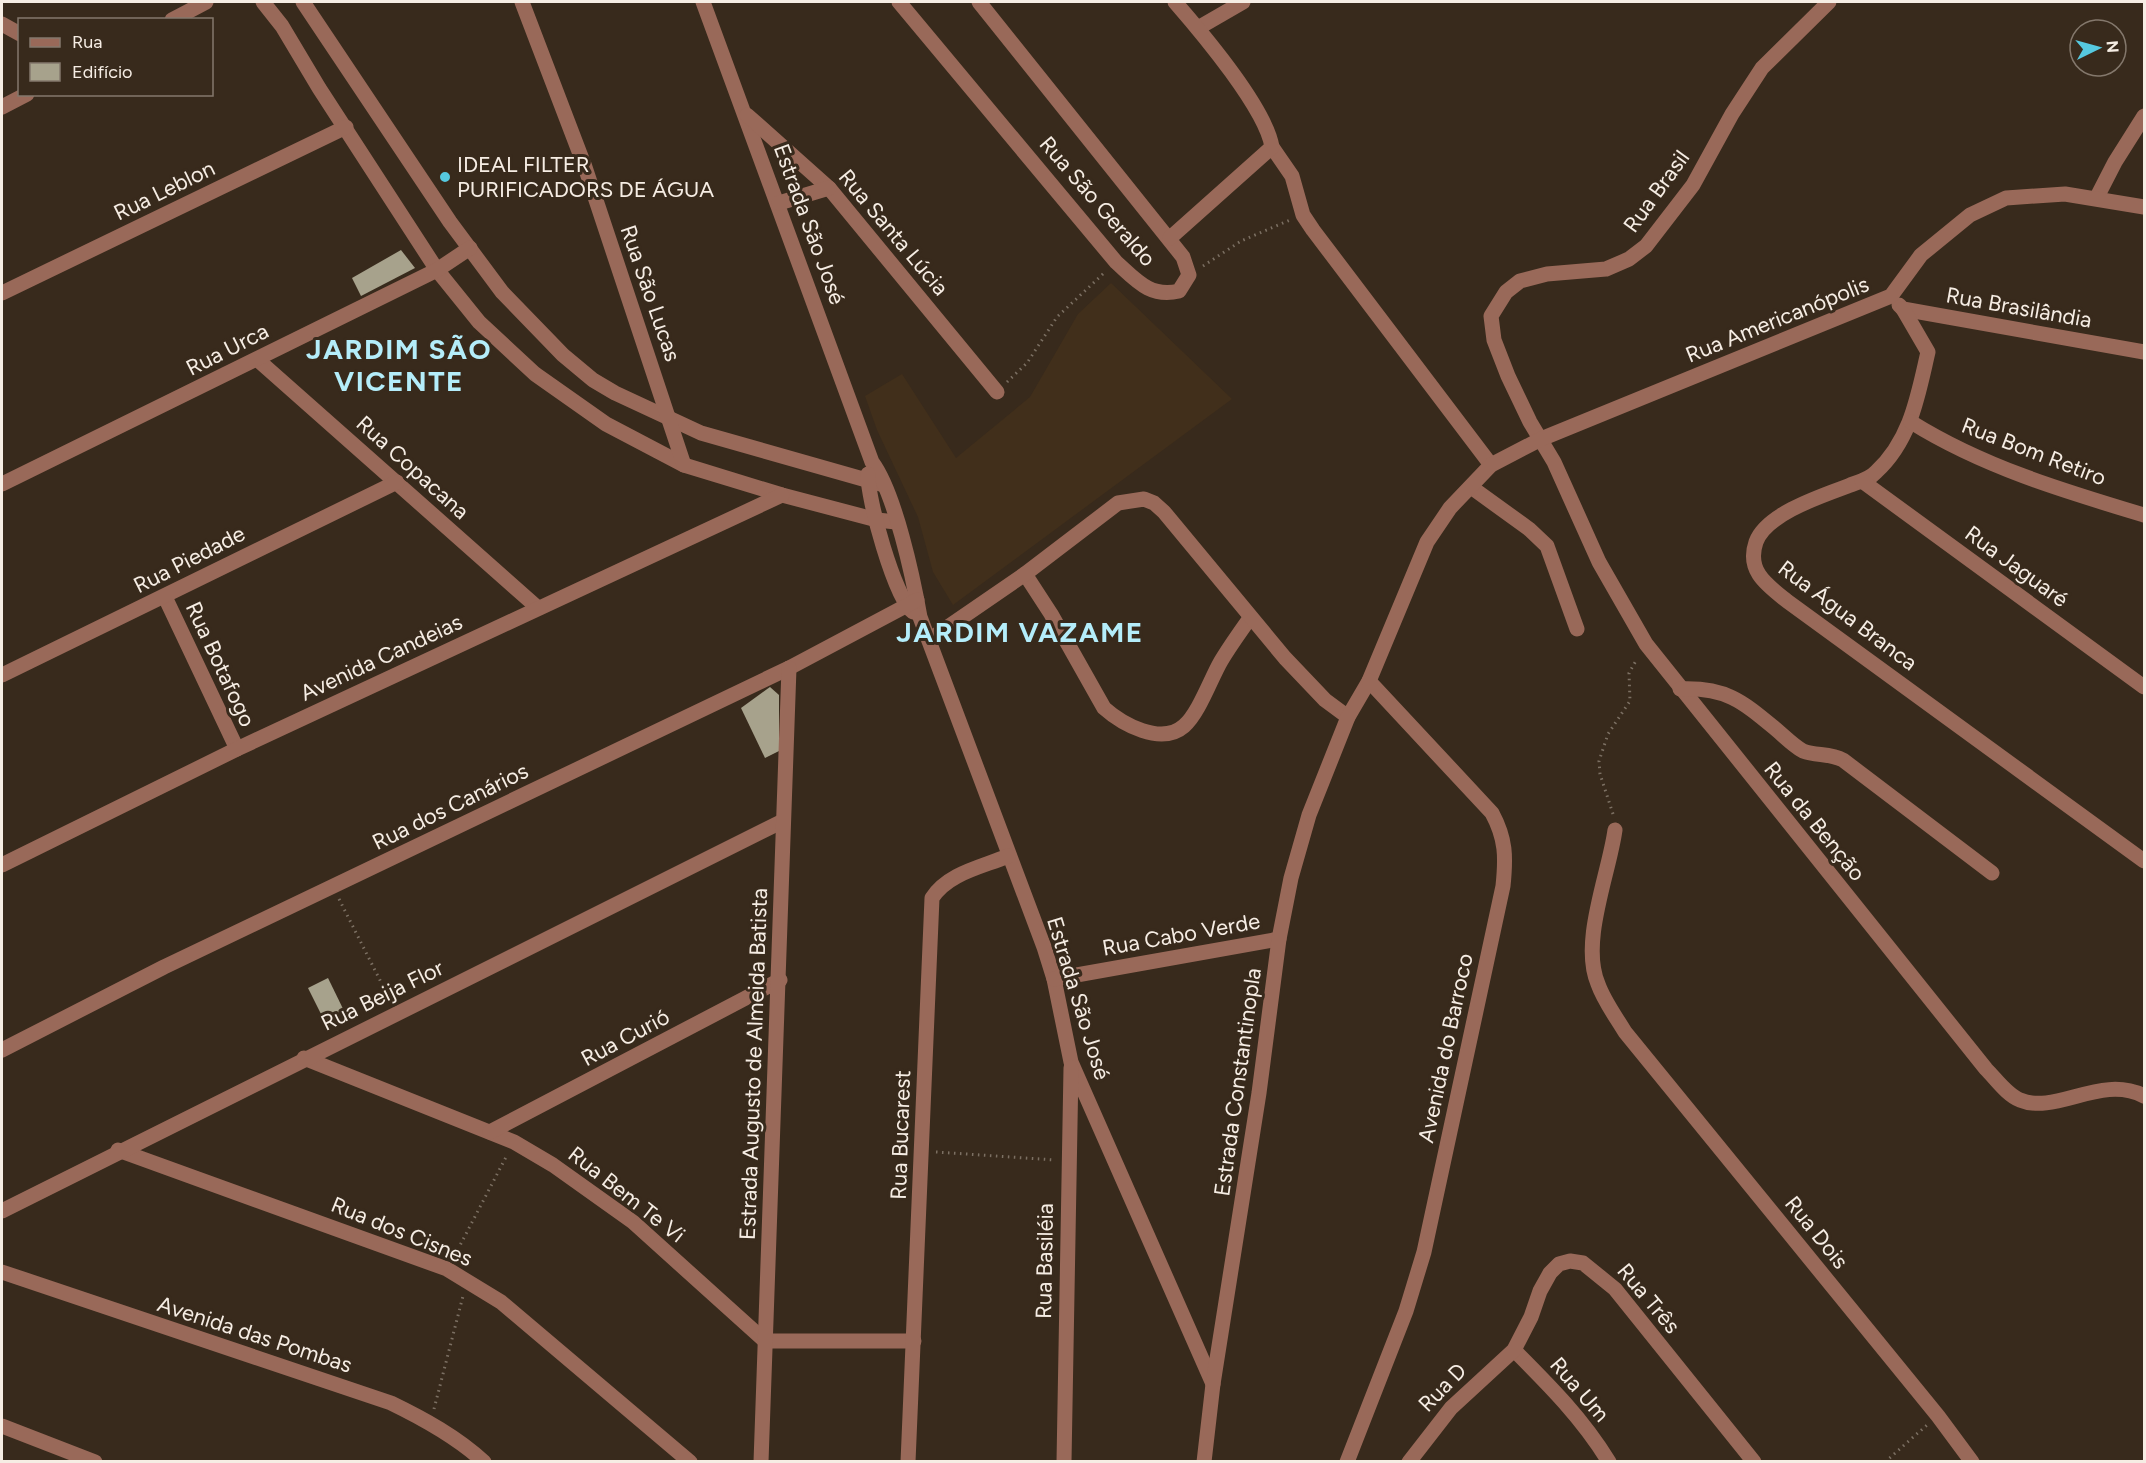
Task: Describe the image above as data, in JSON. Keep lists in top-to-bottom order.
{
  "streets": {
    "street": [
      "Rua Leblon",
      "Rua Brasil",
      "Rua São Geraldo",
      "Estrada São José",
      "Rua Santa Lúcia",
      "Rua São Lucas",
      "Rua Brasilândia",
      "Rua Americanópolis",
      "Rua Urca",
      "Rua Bom Retiro",
      "Rua Copacana",
      "Rua Piedade",
      "Rua Jaguaré",
      "Rua Água Branca",
      "Avenida Candeias",
      "Rua Botafogo",
      "Rua dos Canários",
      "Rua da Benção",
      "Rua Cabo Verde",
      "Rua Beija Flor",
      "Rua Curió",
      "Avenida do Barroco",
      "Estrada Augusto de Almeida Batista",
      "Estrada Constantinopla",
      "Rua Bucarest",
      "Rua Bem Te Vi",
      "Rua dos Cisnes",
      "Rua Dois",
      "Rua Basiléia",
      "Rua Três",
      "Avenida das Pombas",
      "Rua D",
      "Rua Um"
    ]
  },
  "crossings": [
    ["Rua Brasil", "Rua Americanópolis"],
    ["Rua Brasil", "Rua da Benção"],
    ["Estrada São José", "Rua Santa Lúcia"],
    ["Estrada São José", "Rua dos Canários"],
    ["Estrada São José", "Rua Cabo Verde"],
    ["Estrada São José", "Estrada Constantinopla"],
    ["Estrada São José", "Rua Bucarest"],
    ["Estrada São José", "Rua Basiléia"],
    ["Rua Brasilândia", "Rua Água Branca"],
    ["Rua Americanópolis", "Rua da Benção"],
    ["Rua Urca", "Rua Copacana"],
    ["Rua Bom Retiro", "Rua Água Branca"],
    ["Rua Copacana", "Rua Piedade"],
    ["Rua Copacana", "Avenida Candeias"],
    ["Rua Piedade", "Rua Botafogo"],
    ["Rua Jaguaré", "Rua Água Branca"],
    ["Avenida Candeias", "Rua Botafogo"],
    ["Rua dos Canários", "Estrada Augusto de Almeida Batista"],
    ["Rua Cabo Verde", "Estrada Constantinopla"],
    ["Rua Beija Flor", "Estrada Augusto de Almeida Batista"],
    ["Rua Beija Flor", "Rua Bem Te Vi"],
    ["Rua Beija Flor", "Rua dos Cisnes"],
    ["Rua Curió", "Estrada Augusto de Almeida Batista"],
    ["Rua Curió", "Rua Bem Te Vi"],
    ["Estrada Augusto de Almeida Batista", "Rua Bem Te Vi"],
    ["Rua Três", "Rua D"],
    ["Rua Três", "Rua Um"],
    ["Rua D", "Rua Um"]
  ],
  "districts": ["JARDIM SÃO VICENTE", "JARDIM VAZAME"],
  "places": ["IDEAL FILTER PURIFICADORS DE ÁGUA"],
  "legend": ["Rua", "Edifício"],
  "north": "right"
}
